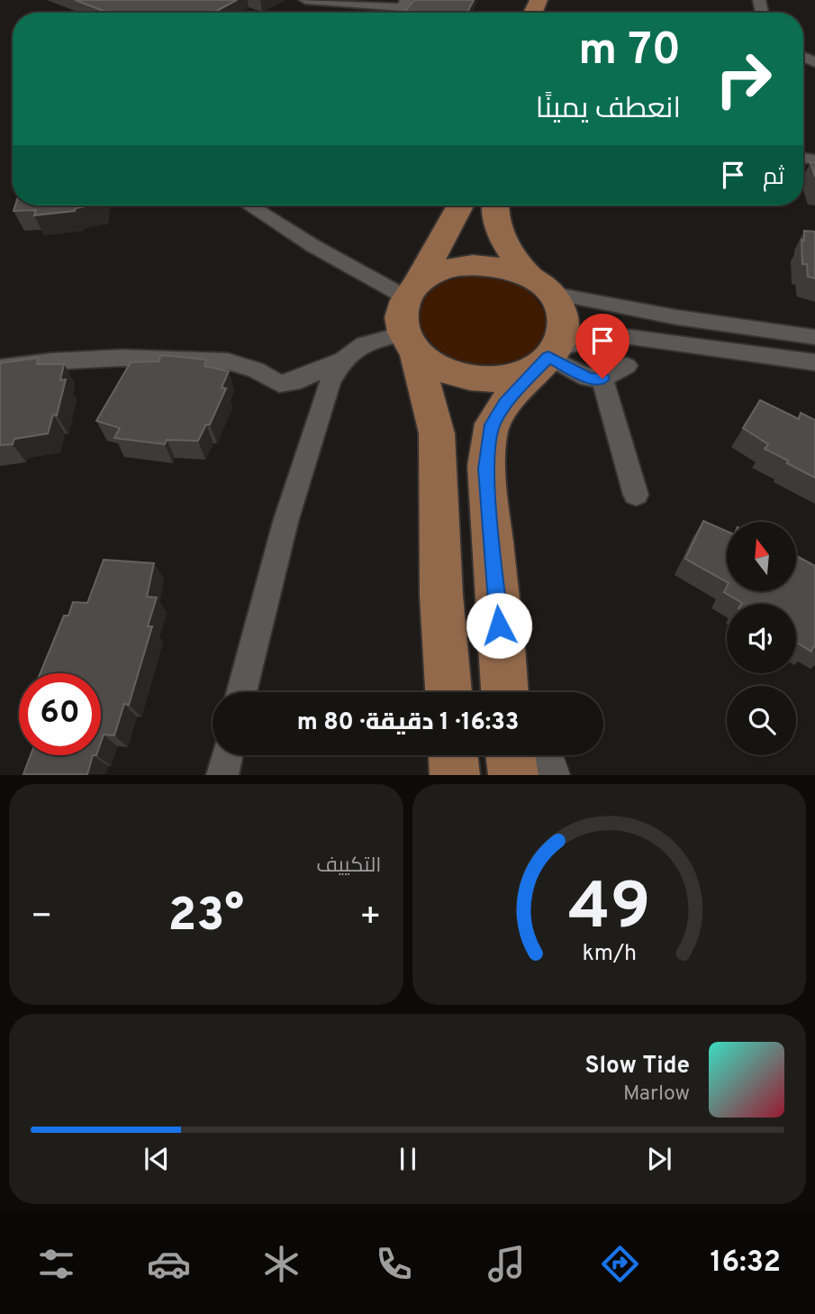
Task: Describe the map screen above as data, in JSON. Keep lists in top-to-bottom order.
{
  "north": "top",
  "page": {
    "turn": ["70 m", "انعطف يمينًا"],
    "then": "ثم",
    "limit": "60",
    "trip": "16:33 · 1 دقيقة · 80 m",
    "tile": "التكييف",
    "heat": ["−", "23°", "+"],
    "song": ["Slow Tide", "Marlow"],
    "tabs": "16:32",
    "gauge": ["49", "km/h"]
  }
}
